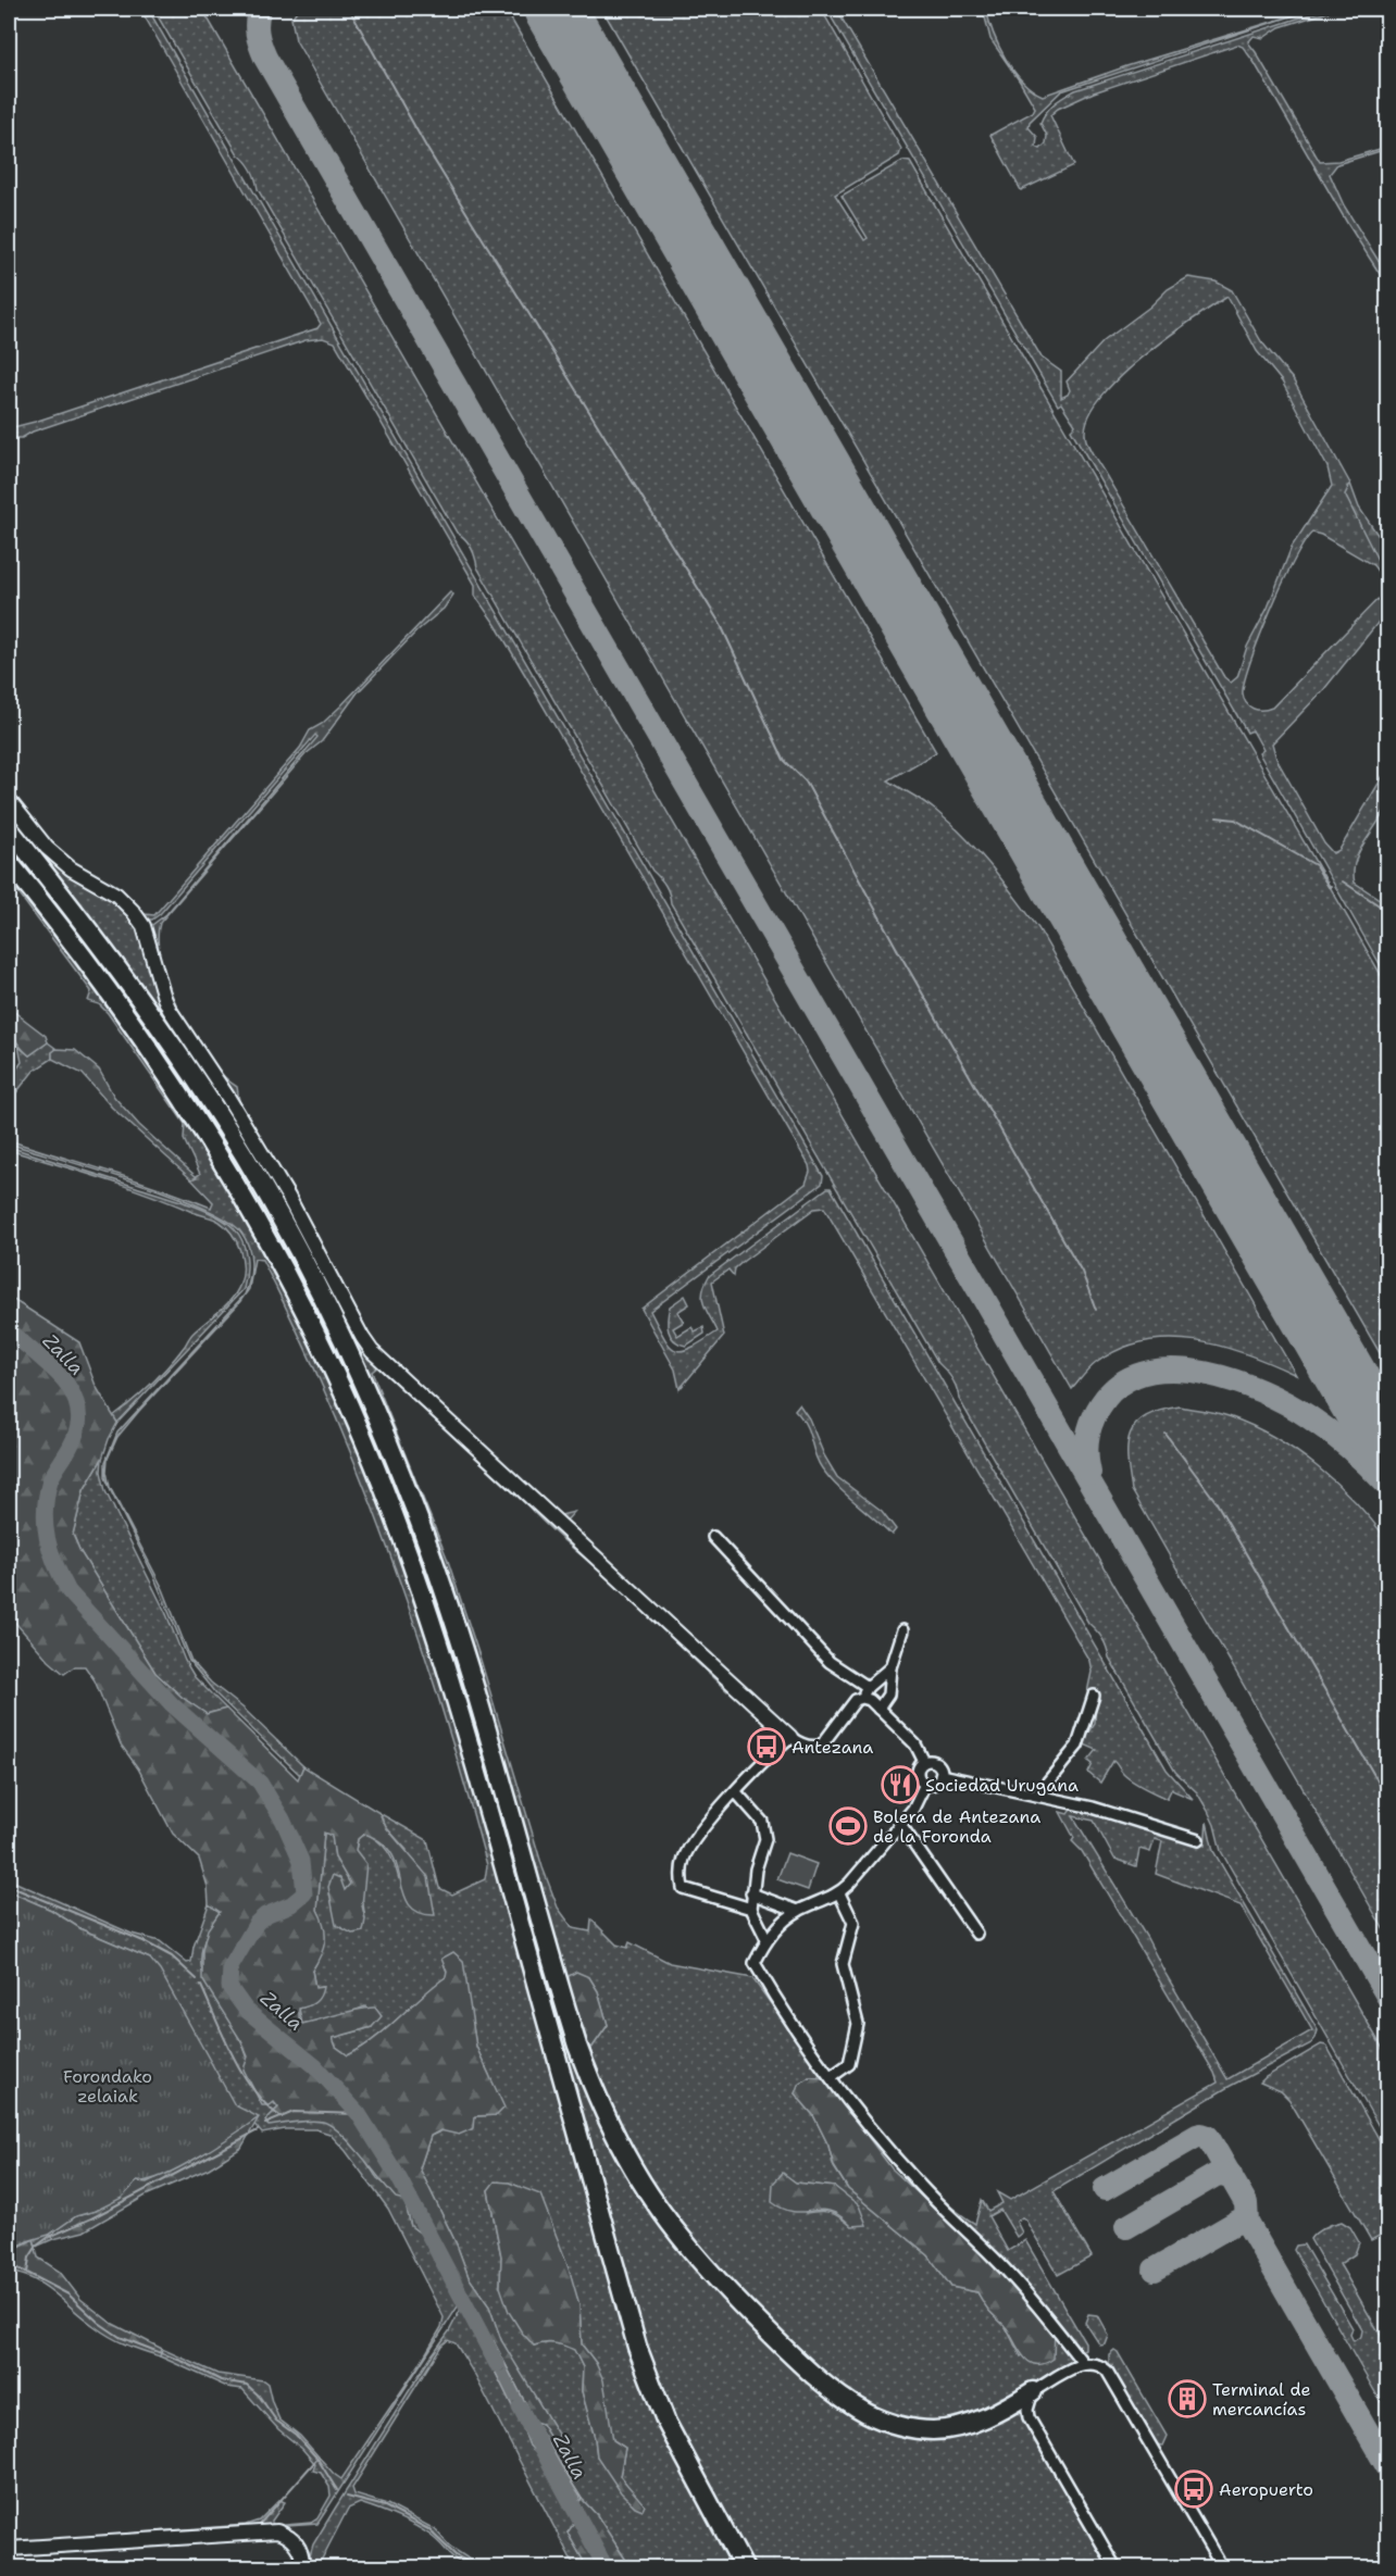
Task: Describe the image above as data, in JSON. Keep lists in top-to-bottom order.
{
  "water": ["Zalla"],
  "parks": ["Forondako zelaiak"],
  "places": {
    "bus stop": ["Antezana", "Aeropuerto"],
    "restaurant": ["Sociedad Urugana"],
    "sports": ["Bolera de Antezana de la Foronda"],
    "building": ["Terminal de mercancías"]
  }
}
